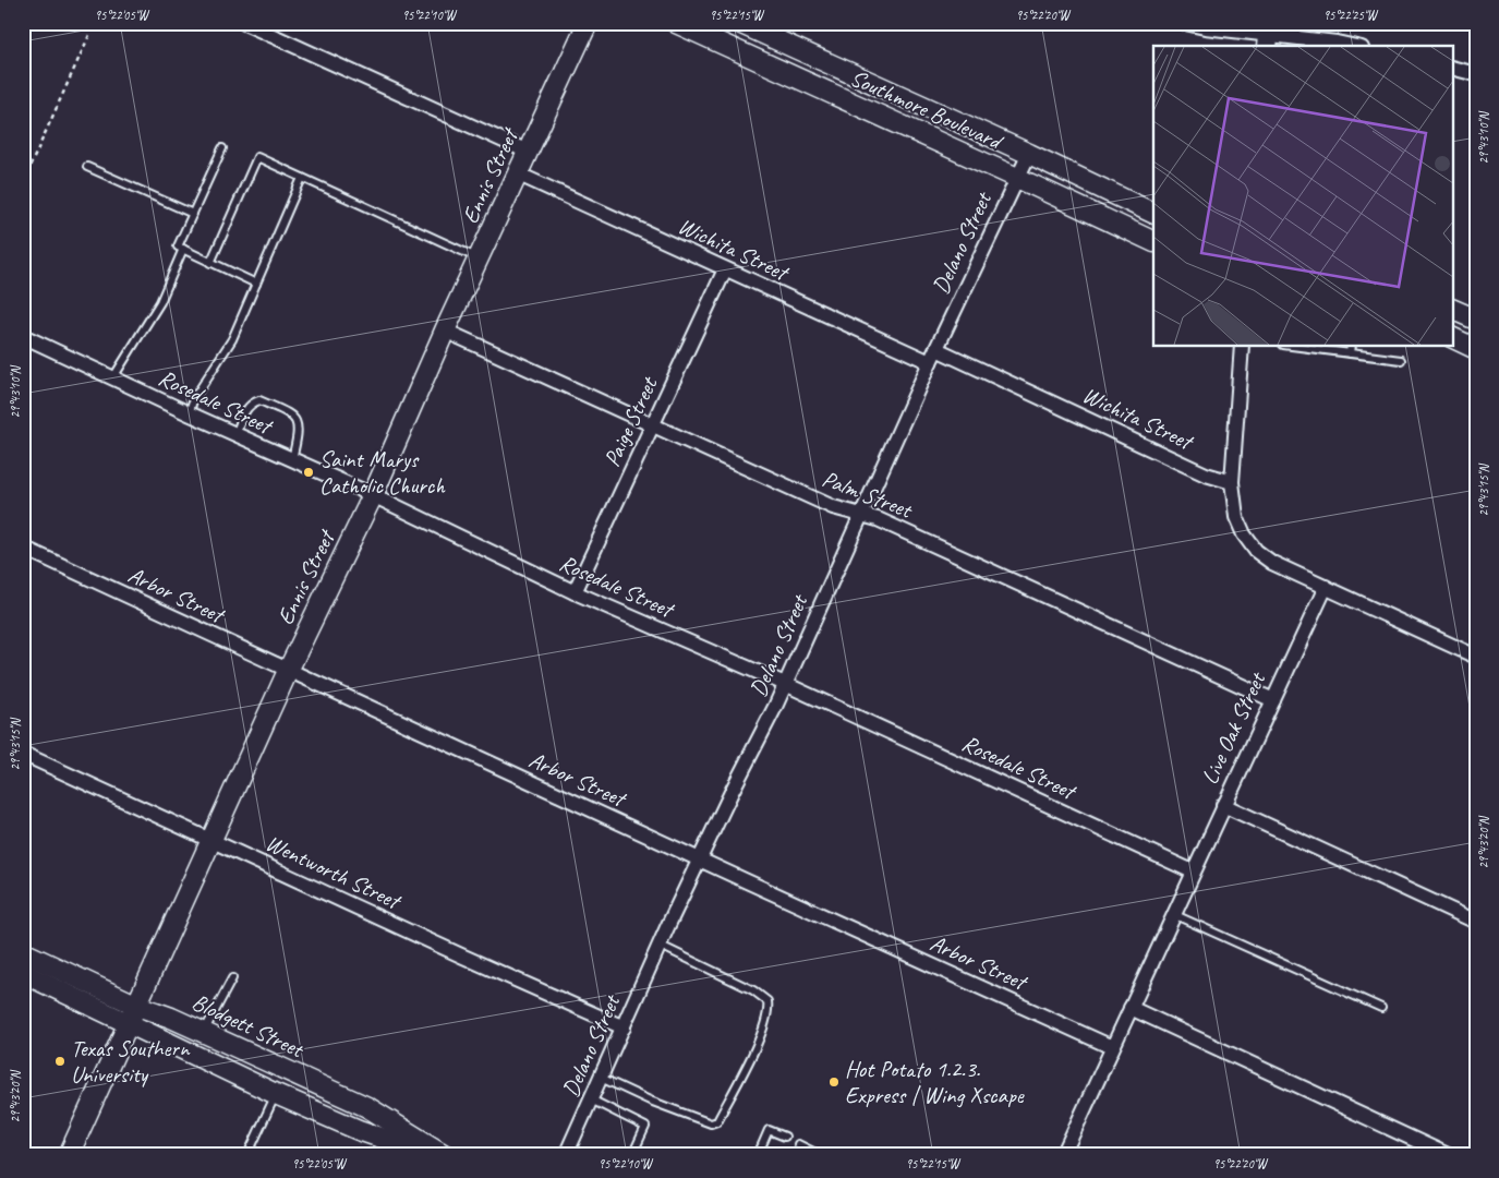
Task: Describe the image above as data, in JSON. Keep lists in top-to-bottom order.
{
  "streets": {
    "street": [
      "Southmore Boulevard",
      "Ennis Street",
      "Delano Street",
      "Wichita Street",
      "Rosedale Street",
      "Paige Street",
      "Palm Street",
      "Arbor Street",
      "Live Oak Street",
      "Wentworth Street",
      "Blodgett Street"
    ]
  },
  "crossings": [
    ["Southmore Boulevard", "Delano Street"],
    ["Ennis Street", "Wichita Street"],
    ["Ennis Street", "Rosedale Street"],
    ["Ennis Street", "Palm Street"],
    ["Ennis Street", "Arbor Street"],
    ["Ennis Street", "Wentworth Street"],
    ["Ennis Street", "Blodgett Street"],
    ["Delano Street", "Wichita Street"],
    ["Delano Street", "Rosedale Street"],
    ["Delano Street", "Palm Street"],
    ["Delano Street", "Arbor Street"],
    ["Delano Street", "Wentworth Street"],
    ["Wichita Street", "Paige Street"],
    ["Rosedale Street", "Paige Street"],
    ["Rosedale Street", "Live Oak Street"],
    ["Paige Street", "Palm Street"],
    ["Palm Street", "Live Oak Street"],
    ["Arbor Street", "Live Oak Street"]
  ],
  "places": ["Saint Marys Catholic Church", "Texas Southern University", "Hot Potato 1.2.3. Express | Wing Xscape"],
  "coordinates": [
    "95°22'05\"W",
    "95°22'10\"W",
    "95°22'15\"W",
    "95°22'20\"W",
    "95°22'25\"W",
    "29°43'10\"N",
    "29°43'15\"N",
    "29°43'20\"N"
  ]
}
